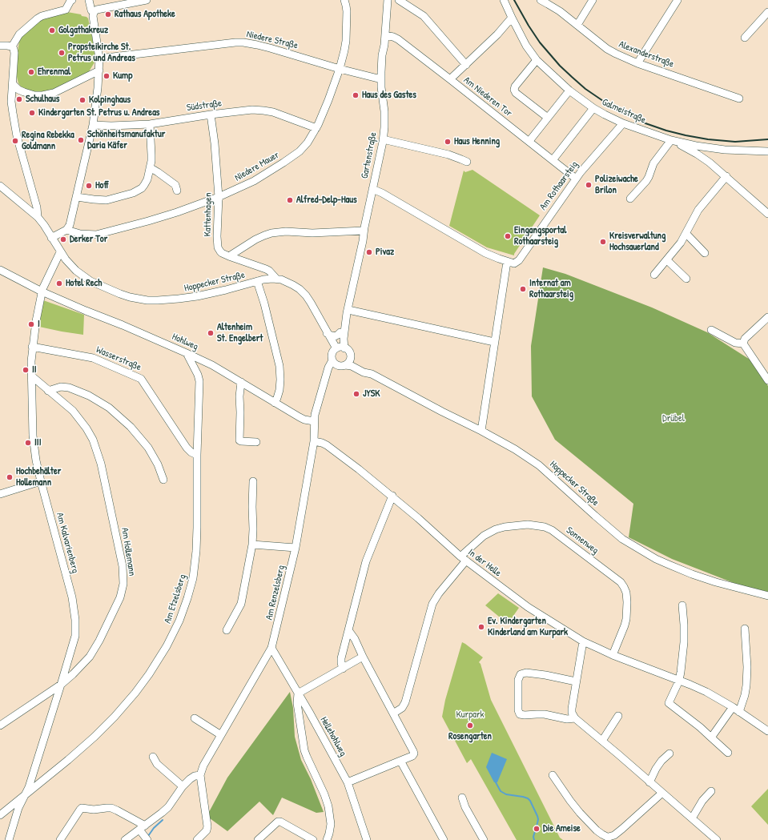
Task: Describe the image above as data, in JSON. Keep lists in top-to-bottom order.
{
  "streets": {
    "street": [
      "Niedere Straße",
      "Alexanderstraße",
      "Am Niederen Tor",
      "Südstraße",
      "Galmeistraße",
      "Gartenstraße",
      "Niedere Mauer",
      "Am Rothaarsteig",
      "Kattenhagen",
      "Hoppecker Straße",
      "Hohlweg",
      "Wasserstraße",
      "Sonnenweg",
      "Am Kalvarienberg",
      "Am Hollemann",
      "In der Helle",
      "Am Renzelsberg",
      "Am Etzelsberg",
      "Hellehohlweg"
    ]
  },
  "crossings": [
    ["Niedere Straße", "Gartenstraße"],
    ["Niedere Straße", "Niedere Mauer"],
    ["Am Niederen Tor", "Gartenstraße"],
    ["Am Niederen Tor", "Am Rothaarsteig"],
    ["Südstraße", "Niedere Mauer"],
    ["Südstraße", "Kattenhagen"],
    ["Galmeistraße", "Am Rothaarsteig"],
    ["Gartenstraße", "Hoppecker Straße"],
    ["Niedere Mauer", "Kattenhagen"],
    ["Kattenhagen", "Hoppecker Straße"],
    ["Hoppecker Straße", "Am Kalvarienberg"],
    ["Hohlweg", "Am Kalvarienberg"],
    ["Hohlweg", "Am Etzelsberg"],
    ["Wasserstraße", "Am Kalvarienberg"],
    ["Wasserstraße", "Am Etzelsberg"],
    ["Sonnenweg", "In der Helle"],
    ["Am Kalvarienberg", "Am Hollemann"],
    ["Am Kalvarienberg", "Am Etzelsberg"],
    ["In der Helle", "Am Renzelsberg"],
    ["Am Renzelsberg", "Hellehohlweg"]
  ],
  "parks": ["Drübel", "Kurpark"],
  "places": [
    "Rathaus Apotheke",
    "Golgathakreuz",
    "Propsteikirche St. Petrus und Andreas",
    "Ehrenmal",
    "Kump",
    "Haus des Gastes",
    "Schulhaus",
    "Kolpinghaus",
    "Kindergarten St. Petrus u. Andreas",
    "Schönheitsmanufaktur Daria Käfer",
    "Regina Rebekka Goldmann",
    "Haus Henning",
    "Polizeiwache Brilon",
    "Hoff",
    "Alfred-Delp-Haus",
    "Eingangsportal Rothaarsteig",
    "Derker Tor",
    "Kreisverwaltung Hochsauerland",
    "Pivaz",
    "Hotel Rech",
    "Internat am Rothaarsteig",
    "I",
    "Altenheim St. Engelbert",
    "II",
    "JYSK",
    "III",
    "Hochbehälter Hollemann",
    "Ev. Kindergarten Kinderland am Kurpark",
    "Rosengarten",
    "Die Ameise"
  ]
}
